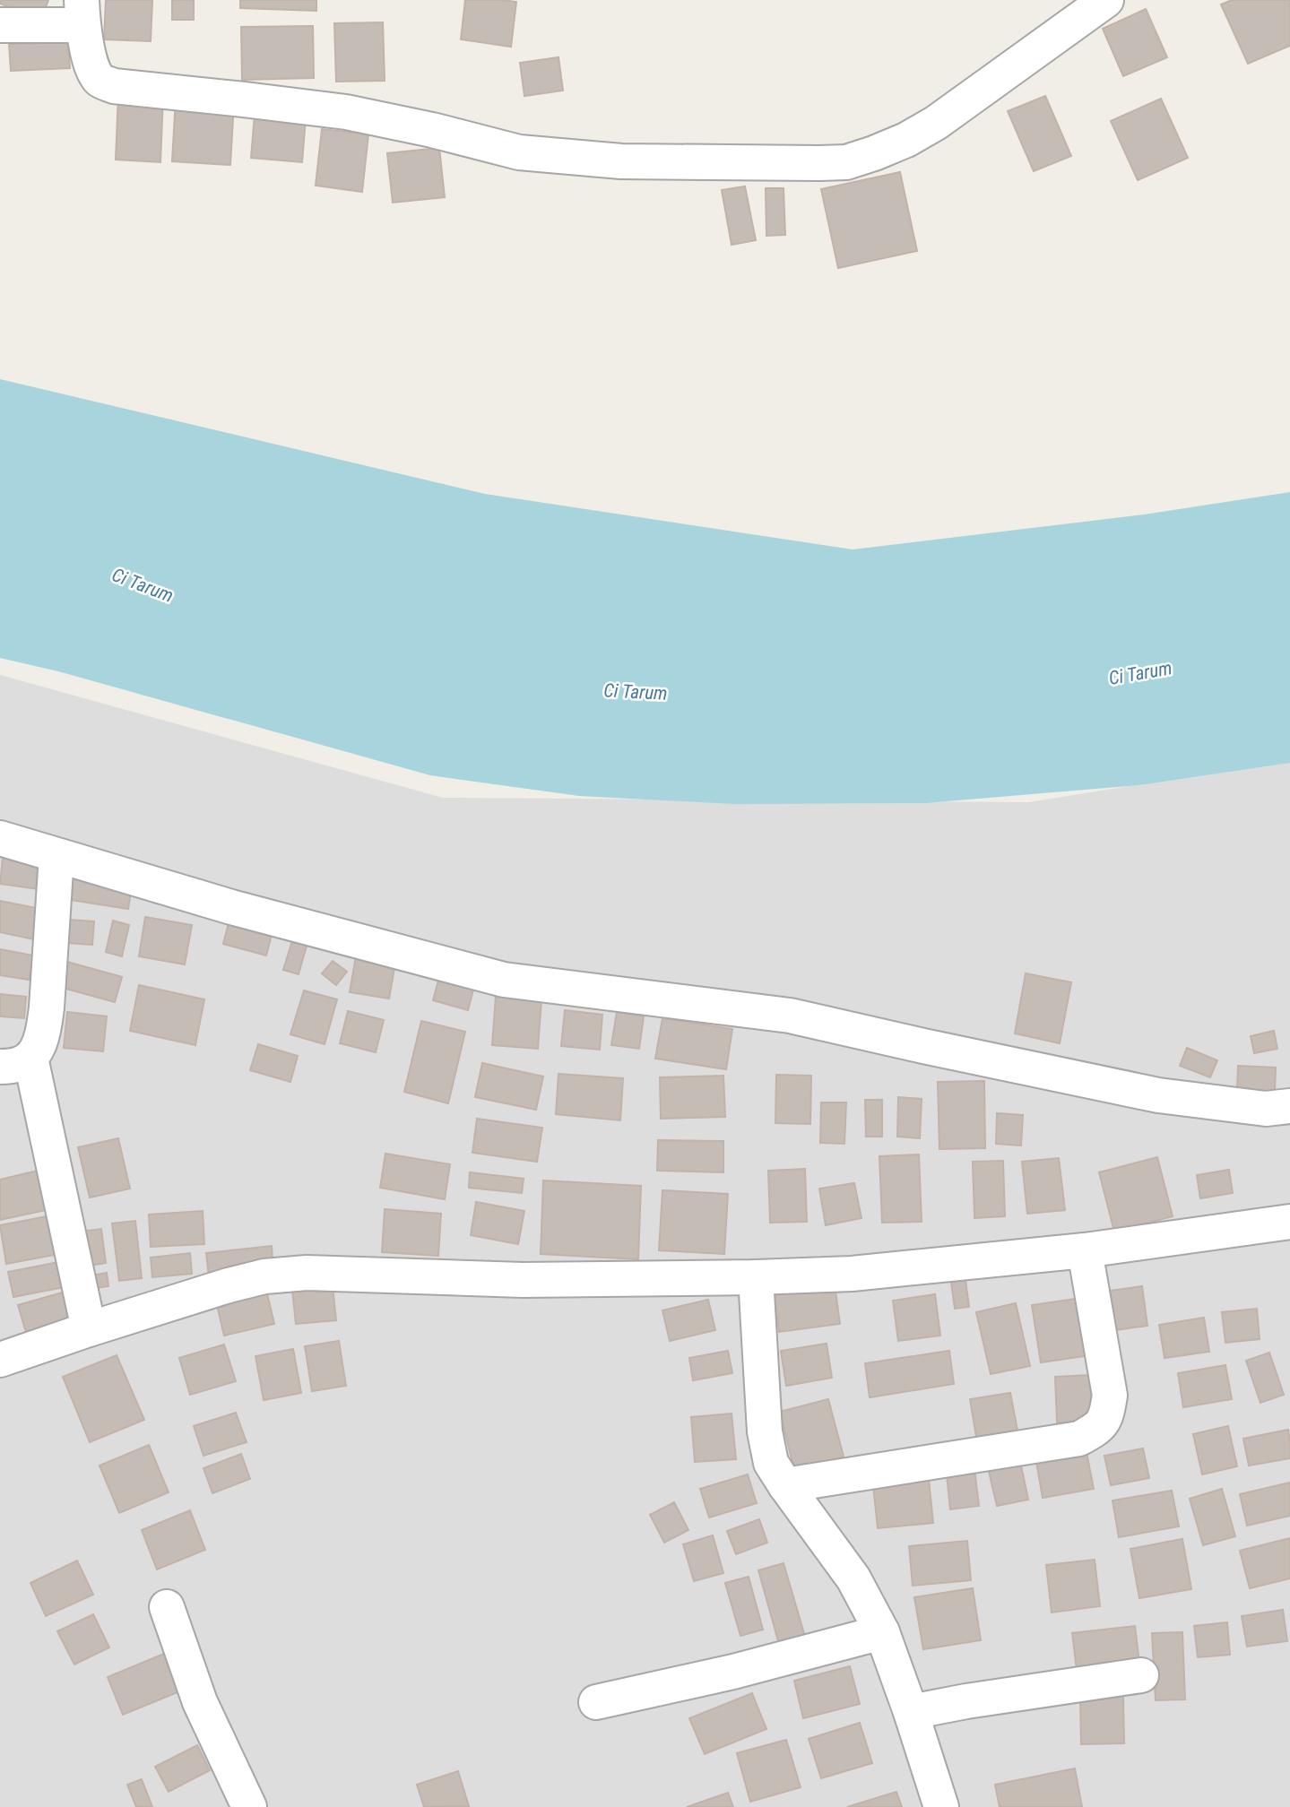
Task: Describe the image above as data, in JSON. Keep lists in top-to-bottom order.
{
  "water": ["Ci Tarum"]
}
